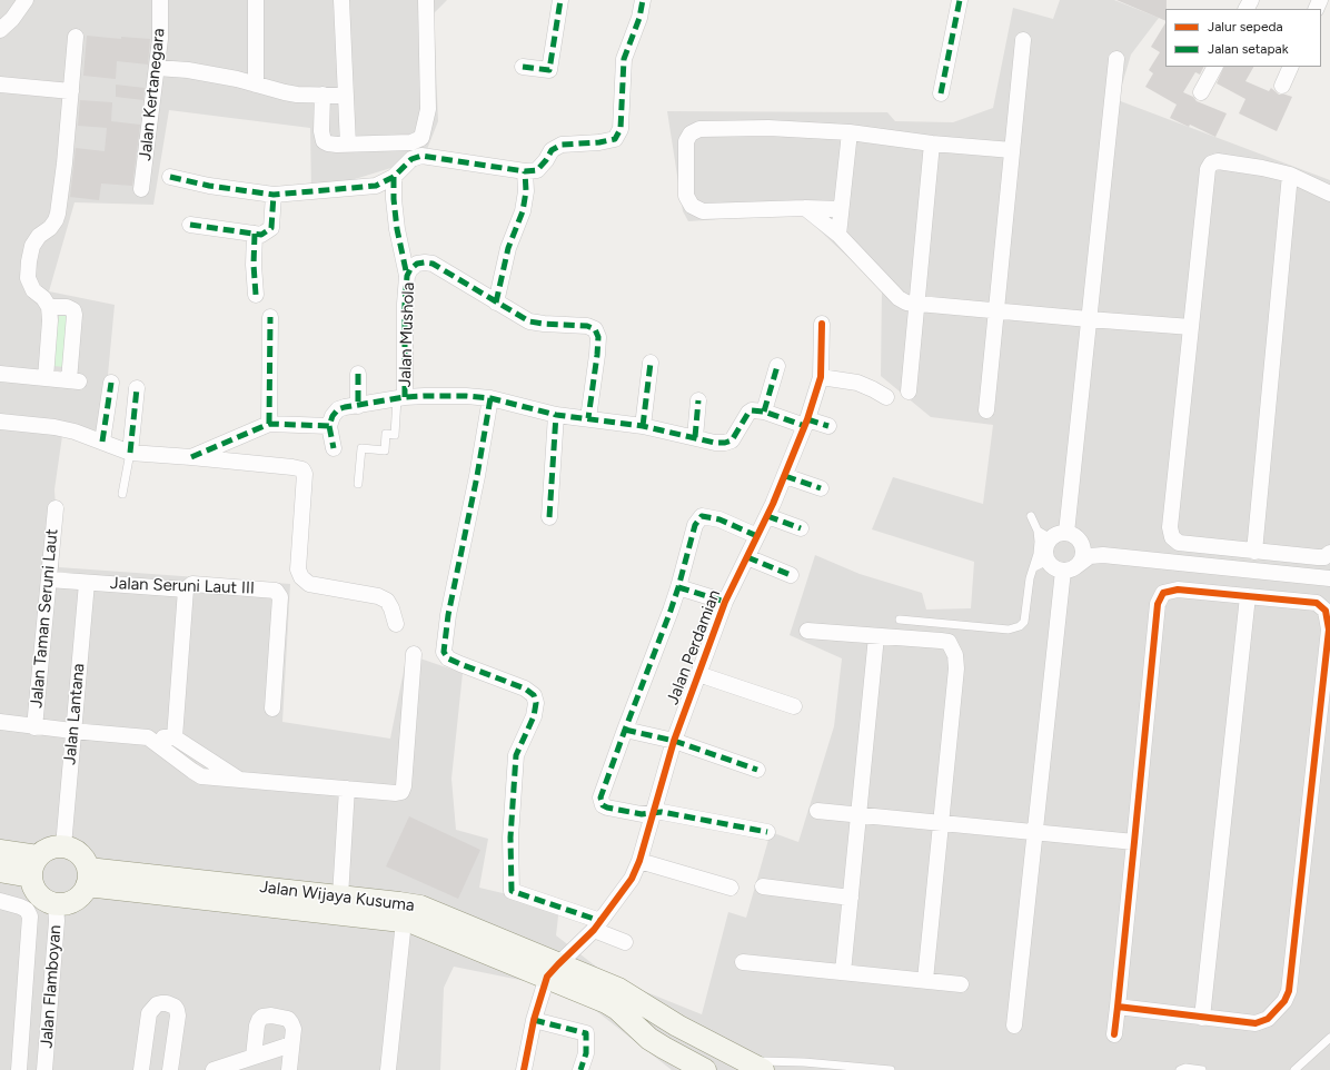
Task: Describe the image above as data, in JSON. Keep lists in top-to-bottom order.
{
  "streets": {
    "street": [
      "Jalan Kertanegara",
      "Jalan Mushola",
      "Jalan Seruni Laut III",
      "Jalan Taman Seruni Laut",
      "Jalan Perdamian",
      "Jalan Lantana",
      "Jalan Wijaya Kusuma",
      "Jalan Flamboyan"
    ]
  },
  "crossings": [
    ["Jalan Seruni Laut III", "Jalan Taman Seruni Laut"],
    ["Jalan Seruni Laut III", "Jalan Lantana"],
    ["Jalan Perdamian", "Jalan Wijaya Kusuma"],
    ["Jalan Lantana", "Jalan Wijaya Kusuma"],
    ["Jalan Lantana", "Jalan Flamboyan"],
    ["Jalan Wijaya Kusuma", "Jalan Flamboyan"]
  ],
  "legend": ["Jalur sepeda", "Jalan setapak"]
}
